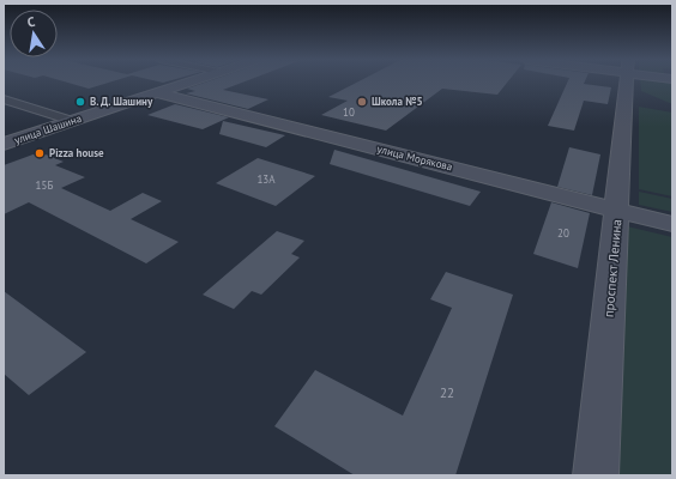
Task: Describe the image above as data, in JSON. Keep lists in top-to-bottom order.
{
  "streets": {
    "main road": ["улица Шашина", "улица Морякова", "проспект Ленина"]
  },
  "crossings": [
    ["улица Шашина", "улица Морякова"],
    ["улица Морякова", "проспект Ленина"]
  ],
  "places": ["В. Д. Шашину", "Школа №5", "Pizza house"],
  "house_numbers": [
    "10",
    "13А",
    "15Б",
    "20",
    "22"
  ],
  "north": "top"
}
